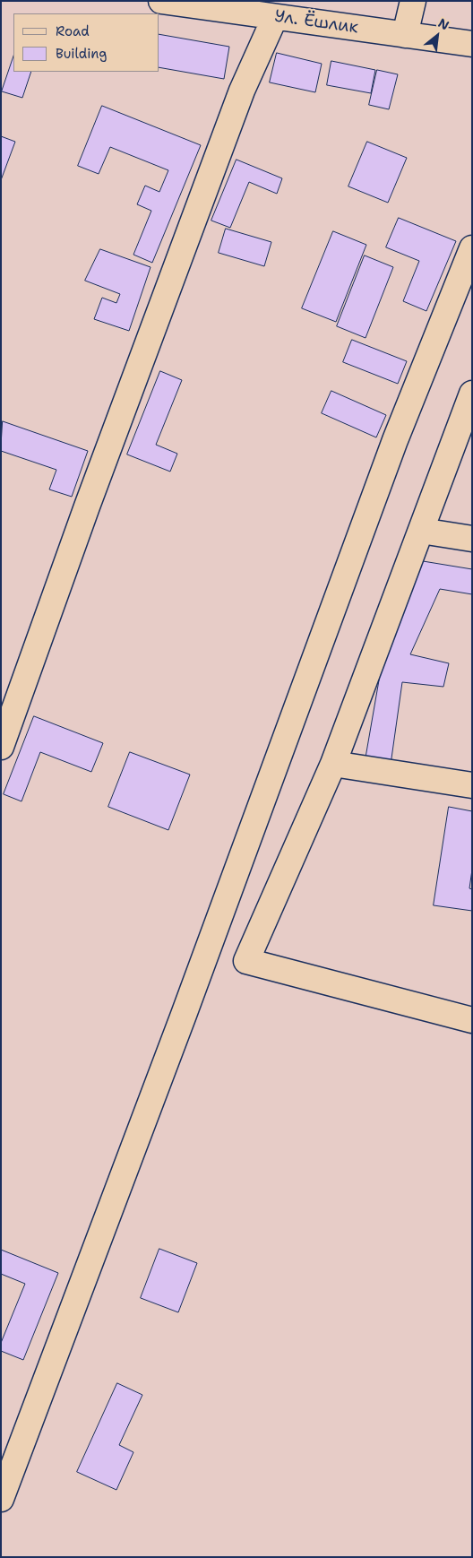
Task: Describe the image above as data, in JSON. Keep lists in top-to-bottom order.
{
  "streets": {
    "street": ["Ул. Ёшлик"]
  },
  "legend": ["Road", "Building"],
  "north": "top right"
}
